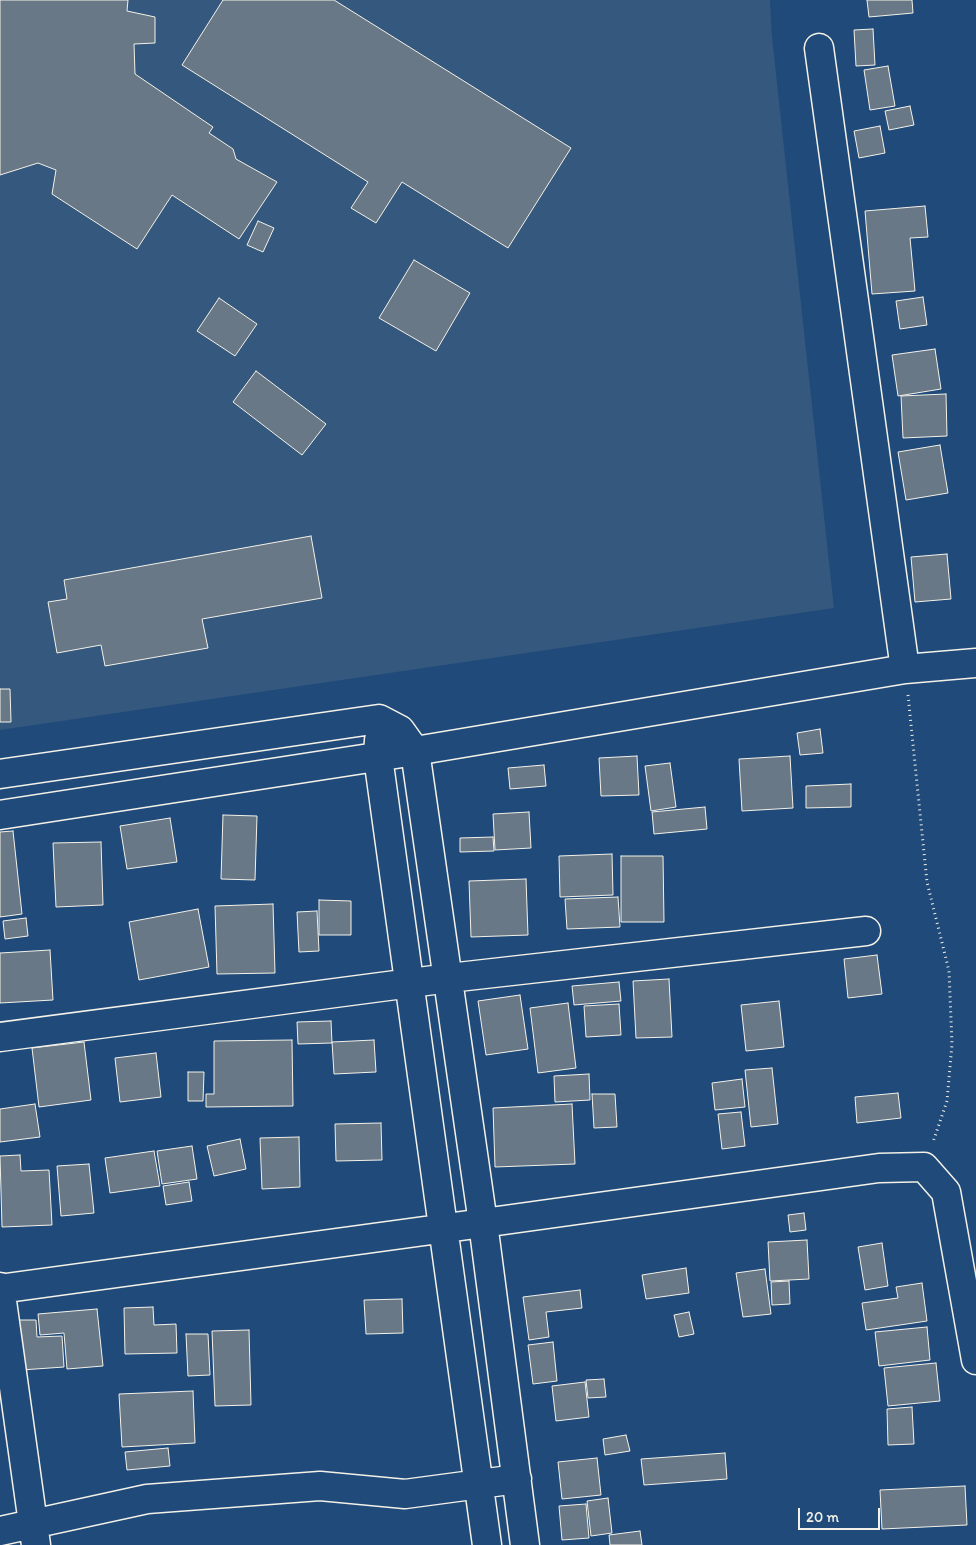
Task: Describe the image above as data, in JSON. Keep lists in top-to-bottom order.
{
  "scale_bar": "20 m"
}
